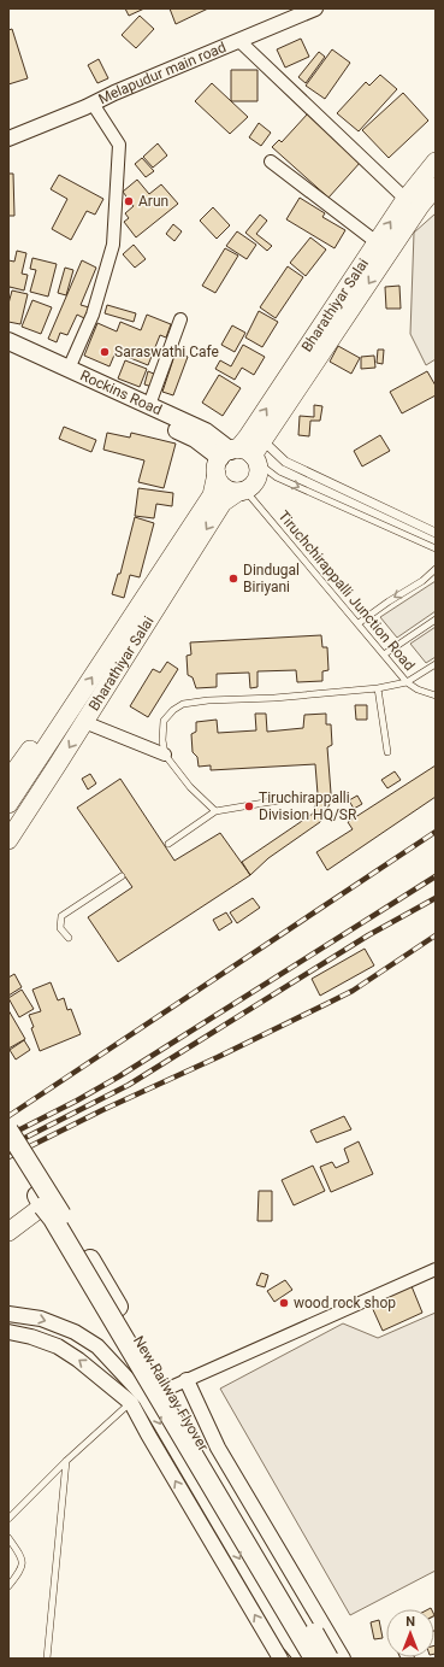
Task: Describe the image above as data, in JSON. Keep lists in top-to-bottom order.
{
  "streets": {
    "highway": ["New Railway Flyover"],
    "main road": ["Bharathiyar Salai", "Rockins Road"],
    "street": ["Melapudur main road"],
    "lane": ["Tiruchchirappalli Junction Road"]
  },
  "crossings": [
    ["Bharathiyar Salai", "Rockins Road"],
    ["Bharathiyar Salai", "Tiruchchirappalli Junction Road"]
  ],
  "places": [
    "Arun",
    "Saraswathi Cafe",
    "Dindugal Biriyani",
    "Tiruchirappalli Division HQ/SR",
    "wood rock shop"
  ],
  "north": "top"
}
